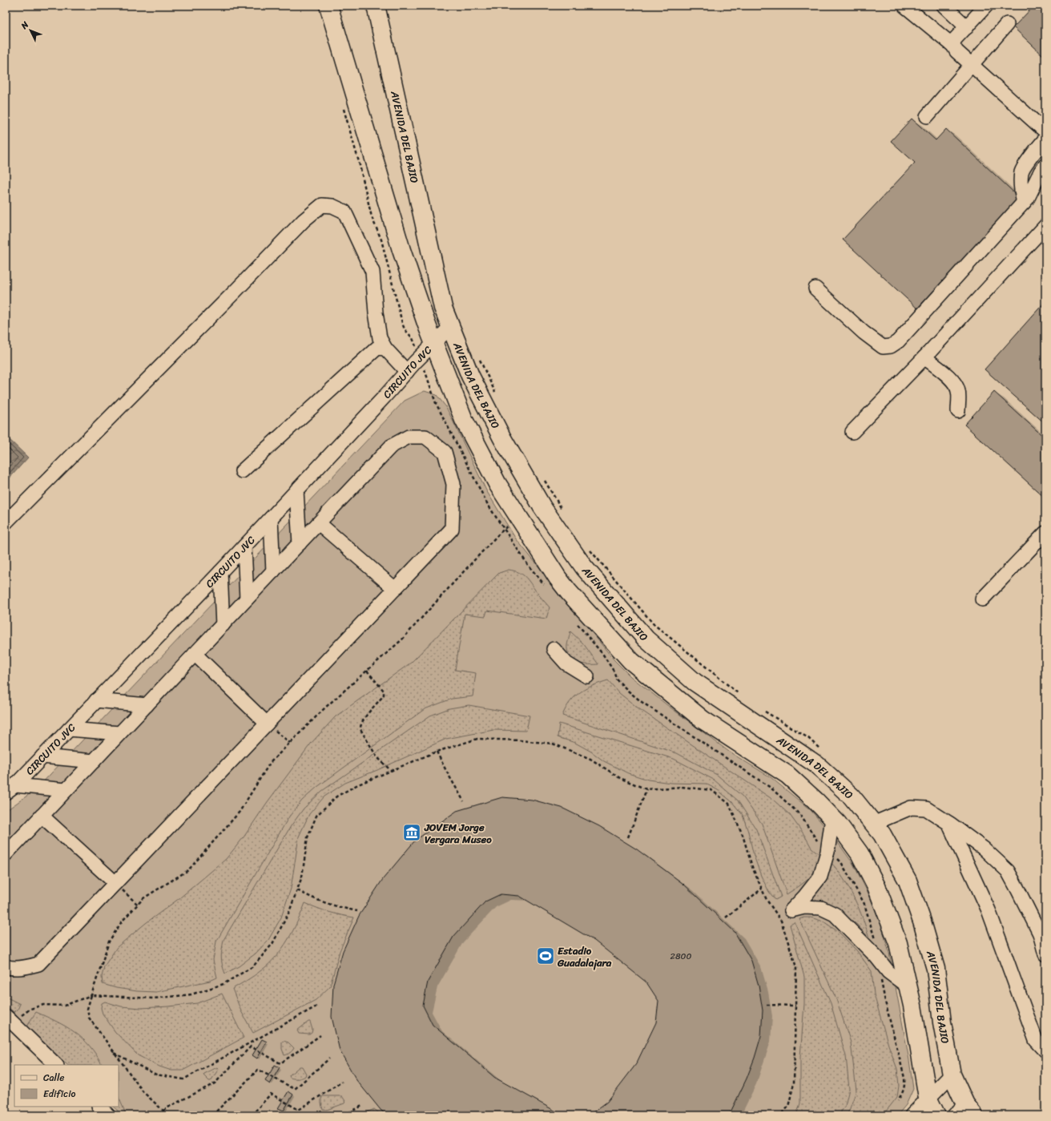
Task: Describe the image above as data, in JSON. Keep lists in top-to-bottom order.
{
  "streets": {
    "main road": ["AVENIDA DEL BAJIO"],
    "lane": ["CIRCUITO JVC"]
  },
  "crossings": [
    ["AVENIDA DEL BAJIO", "CIRCUITO JVC"]
  ],
  "places": {
    "museum": ["JOVEM Jorge Vergara Museo"],
    "sports": ["Estadio Guadalajara"]
  },
  "house_numbers": ["2800"],
  "legend": ["Calle", "Edificio"],
  "north": "top left"
}
